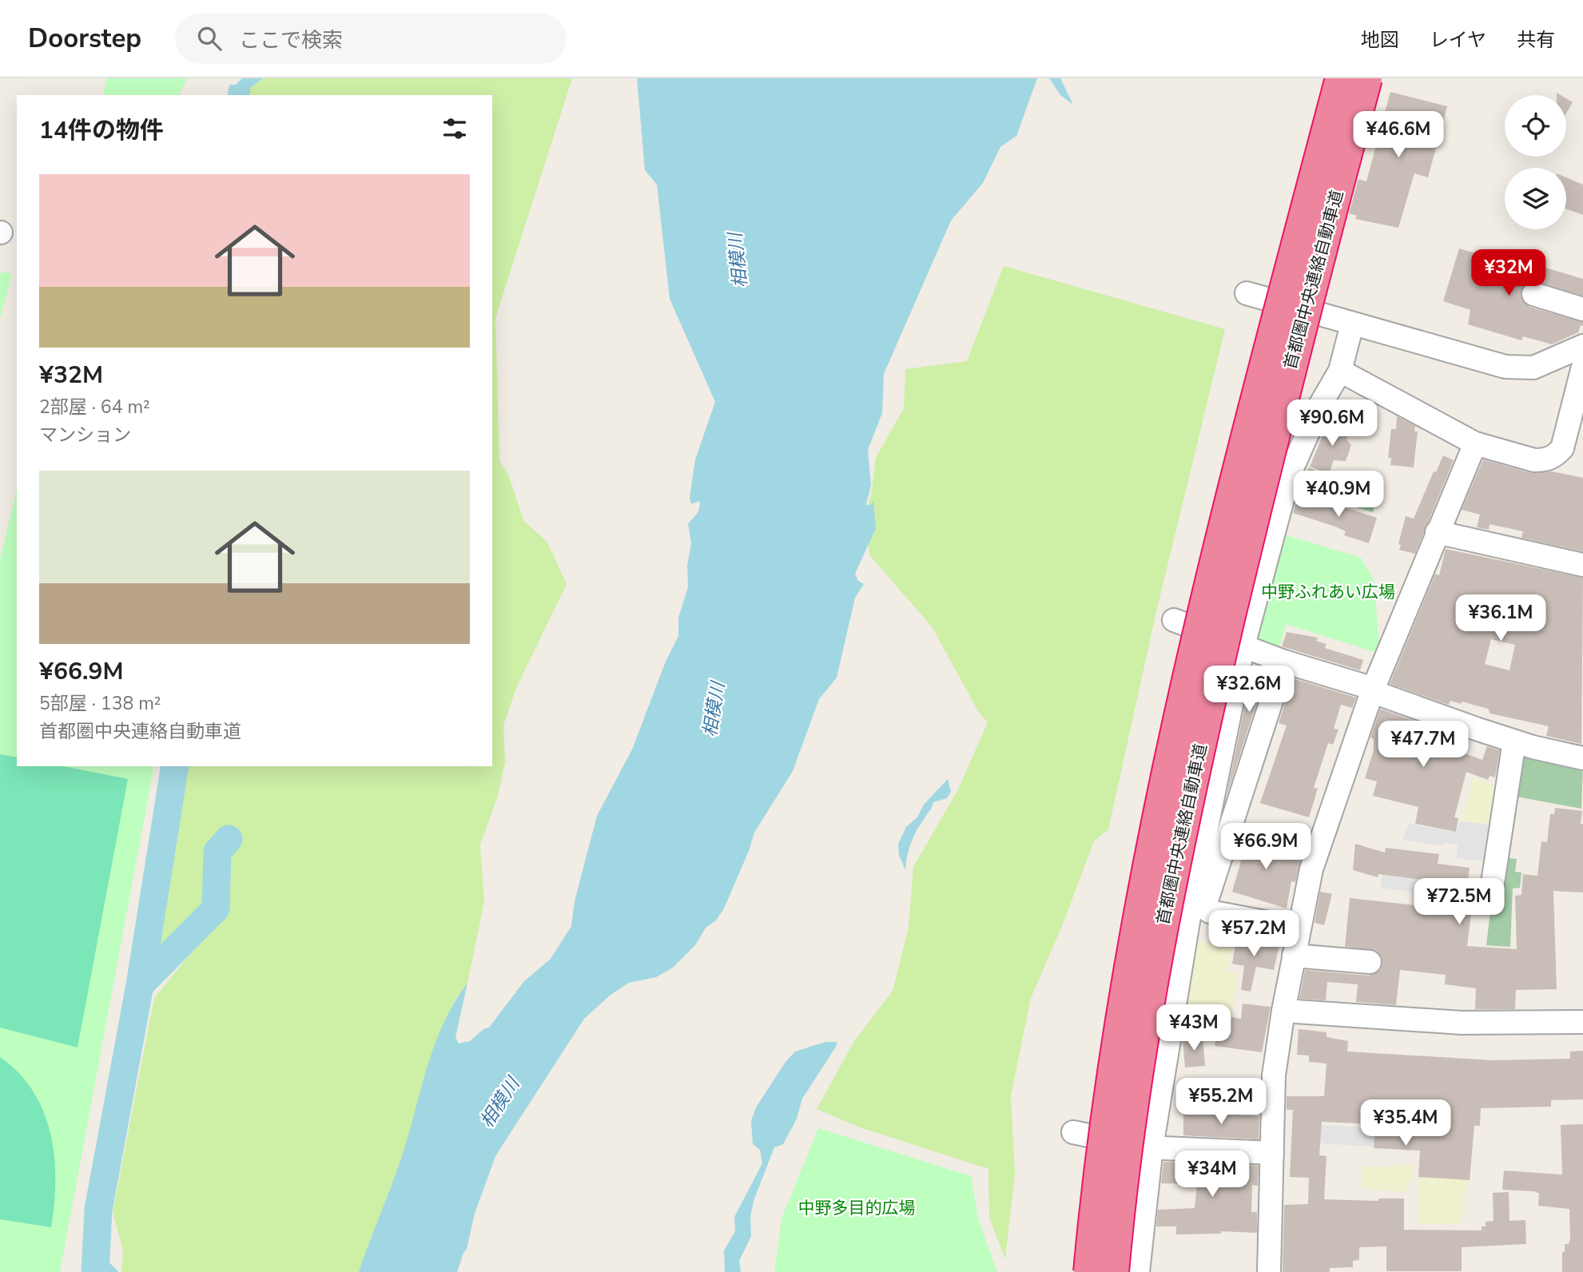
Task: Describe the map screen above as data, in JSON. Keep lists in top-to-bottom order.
{
  "streets": {
    "highway": ["首都圏中央連絡自動車道"]
  },
  "water": ["相模川"],
  "parks": ["中野ふれあい広場", "中野多目的広場"],
  "page": {
    "header": "Doorstep",
    "search": "ここで検索",
    "nav": ["地図", "レイヤ", "共有"],
    "heading": "14件の物件",
    "price": [
      "¥46.6M",
      "¥32M",
      "¥90.6M",
      "¥40.9M",
      "¥36.1M",
      "¥32.6M",
      "¥47.7M",
      "¥66.9M",
      "¥72.5M",
      "¥57.2M",
      "¥43M",
      "¥55.2M",
      "¥35.4M",
      "¥34M"
    ],
    "list": [
      {
        "name": "¥32M",
        "note": "2部屋 · 64 m² · マンション"
      },
      {
        "name": "¥66.9M",
        "note": "5部屋 · 138 m² · 首都圏中央連絡自動車道"
      }
    ]
  }
}
